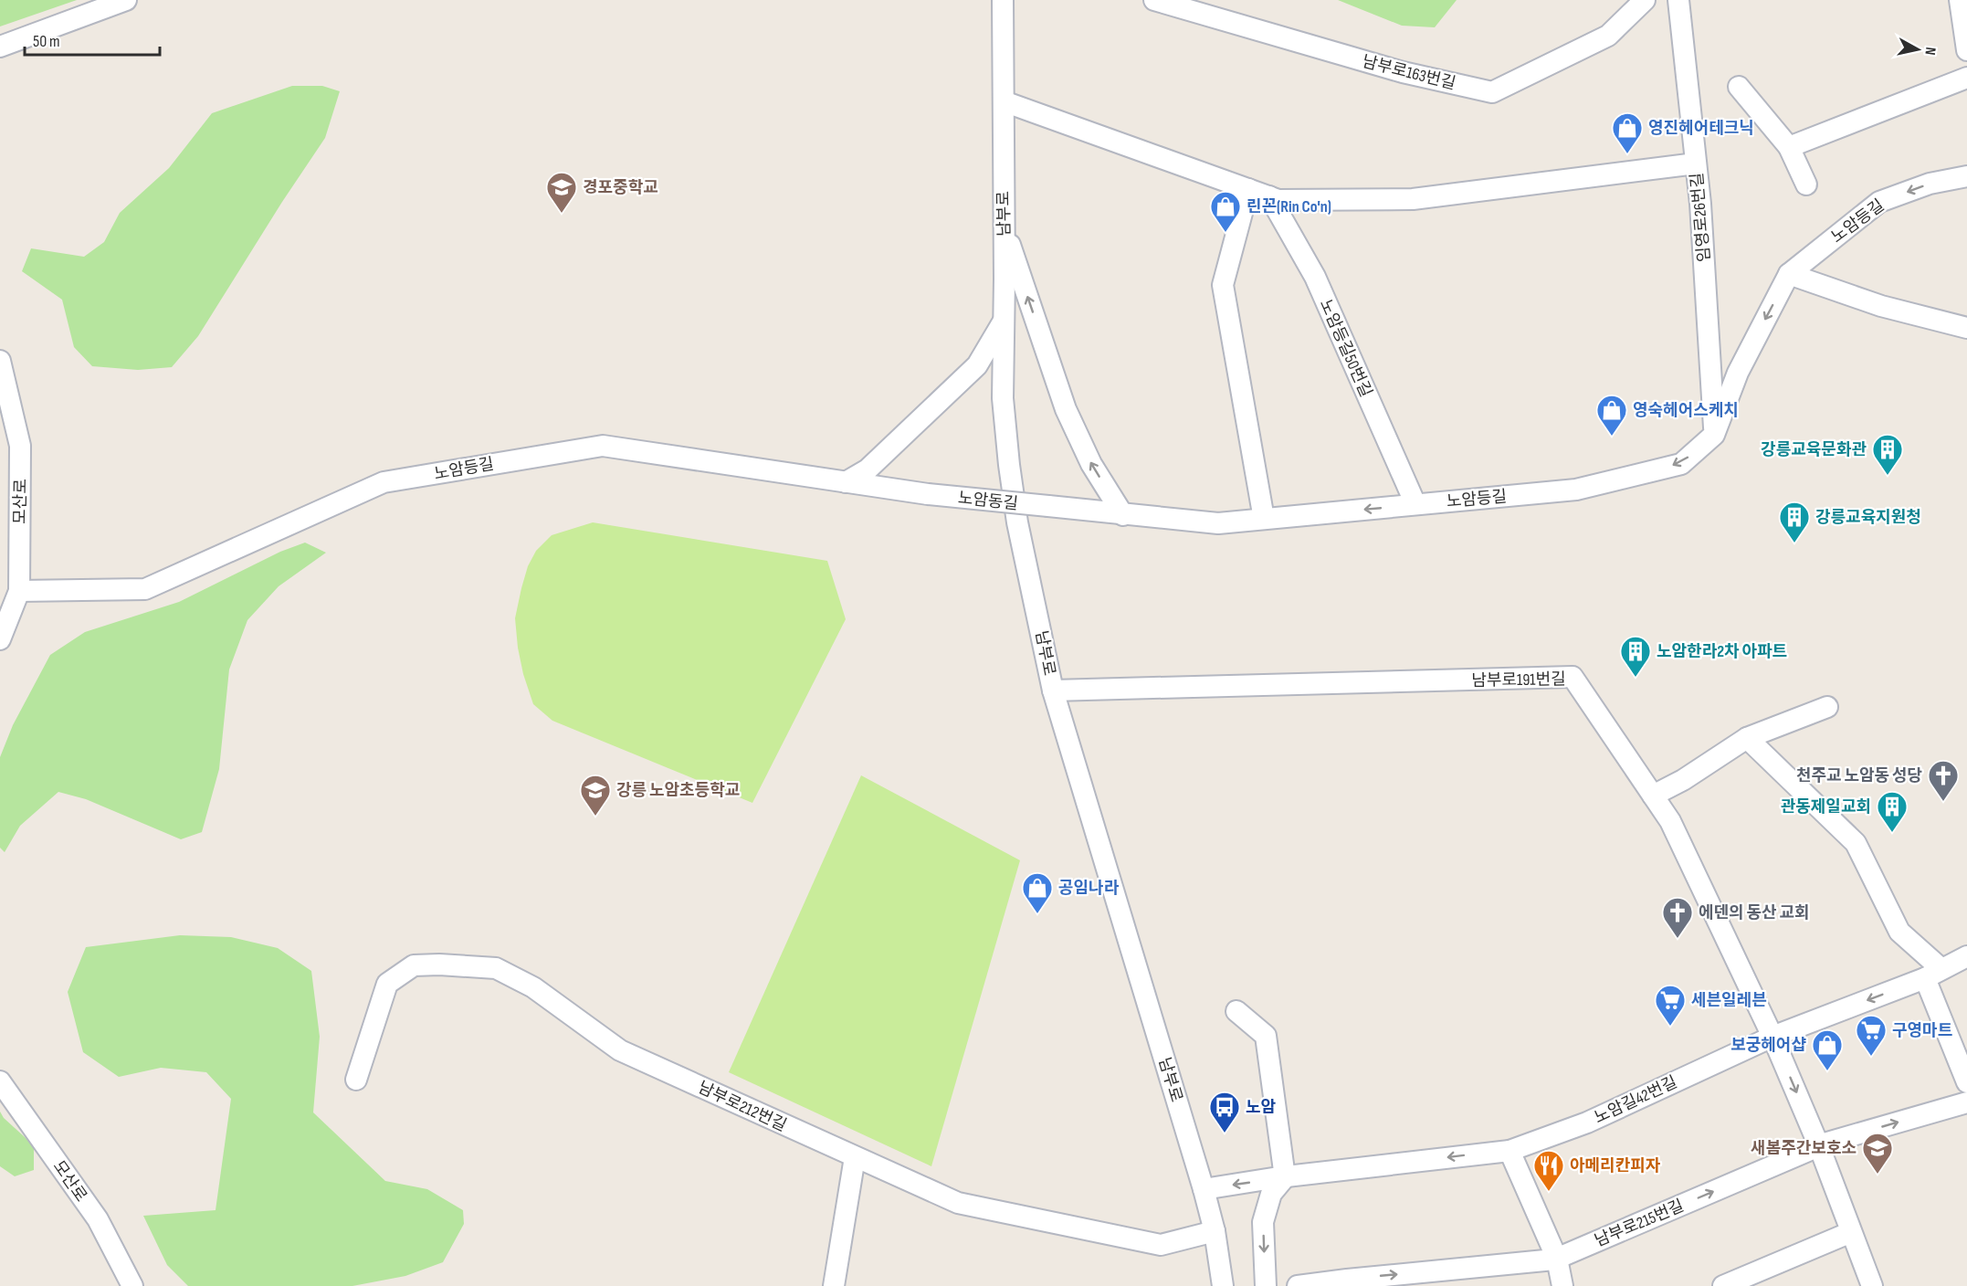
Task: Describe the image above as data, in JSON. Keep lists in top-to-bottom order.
{
  "streets": {
    "street": [
      "남부로163번길",
      "남부로",
      "임영로26번길",
      "노암등길",
      "노암등길50번길",
      "노암동길",
      "모산로",
      "남부로191번길",
      "노암길42번길",
      "남부로212번길",
      "남부로215번길"
    ]
  },
  "crossings": [
    ["남부로", "남부로191번길"],
    ["남부로", "노암길42번길"],
    ["남부로", "남부로212번길"],
    ["임영로26번길", "노암등길"],
    ["노암등길", "노암등길50번길"],
    ["노암등길", "노암동길"],
    ["노암등길", "모산로"],
    ["남부로191번길", "노암길42번길"],
    ["남부로191번길", "남부로215번길"]
  ],
  "one_way": ["노암등길", "노암길42번길", "남부로215번길"],
  "places": {
    "shop": [
      "영진헤어테크닉",
      "린꼰(Rin Co'n)",
      "영숙헤어스케치",
      "공임나라",
      "보궁헤어샵"
    ],
    "school or university": ["경포중학교", "강릉 노암초등학교", "새봄주간보호소"],
    "building": [
      "강릉교육문화관",
      "강릉교육지원청",
      "노암한라2차 아파트",
      "관동제일교회"
    ],
    "church": ["천주교 노암동 성당", "에덴의 동산 교회"],
    "supermarket": ["세븐일레븐", "구영마트"],
    "bus stop": ["노암"],
    "restaurant": ["아메리칸피자"]
  },
  "scale_bar": "50 m",
  "north": "right"
}
